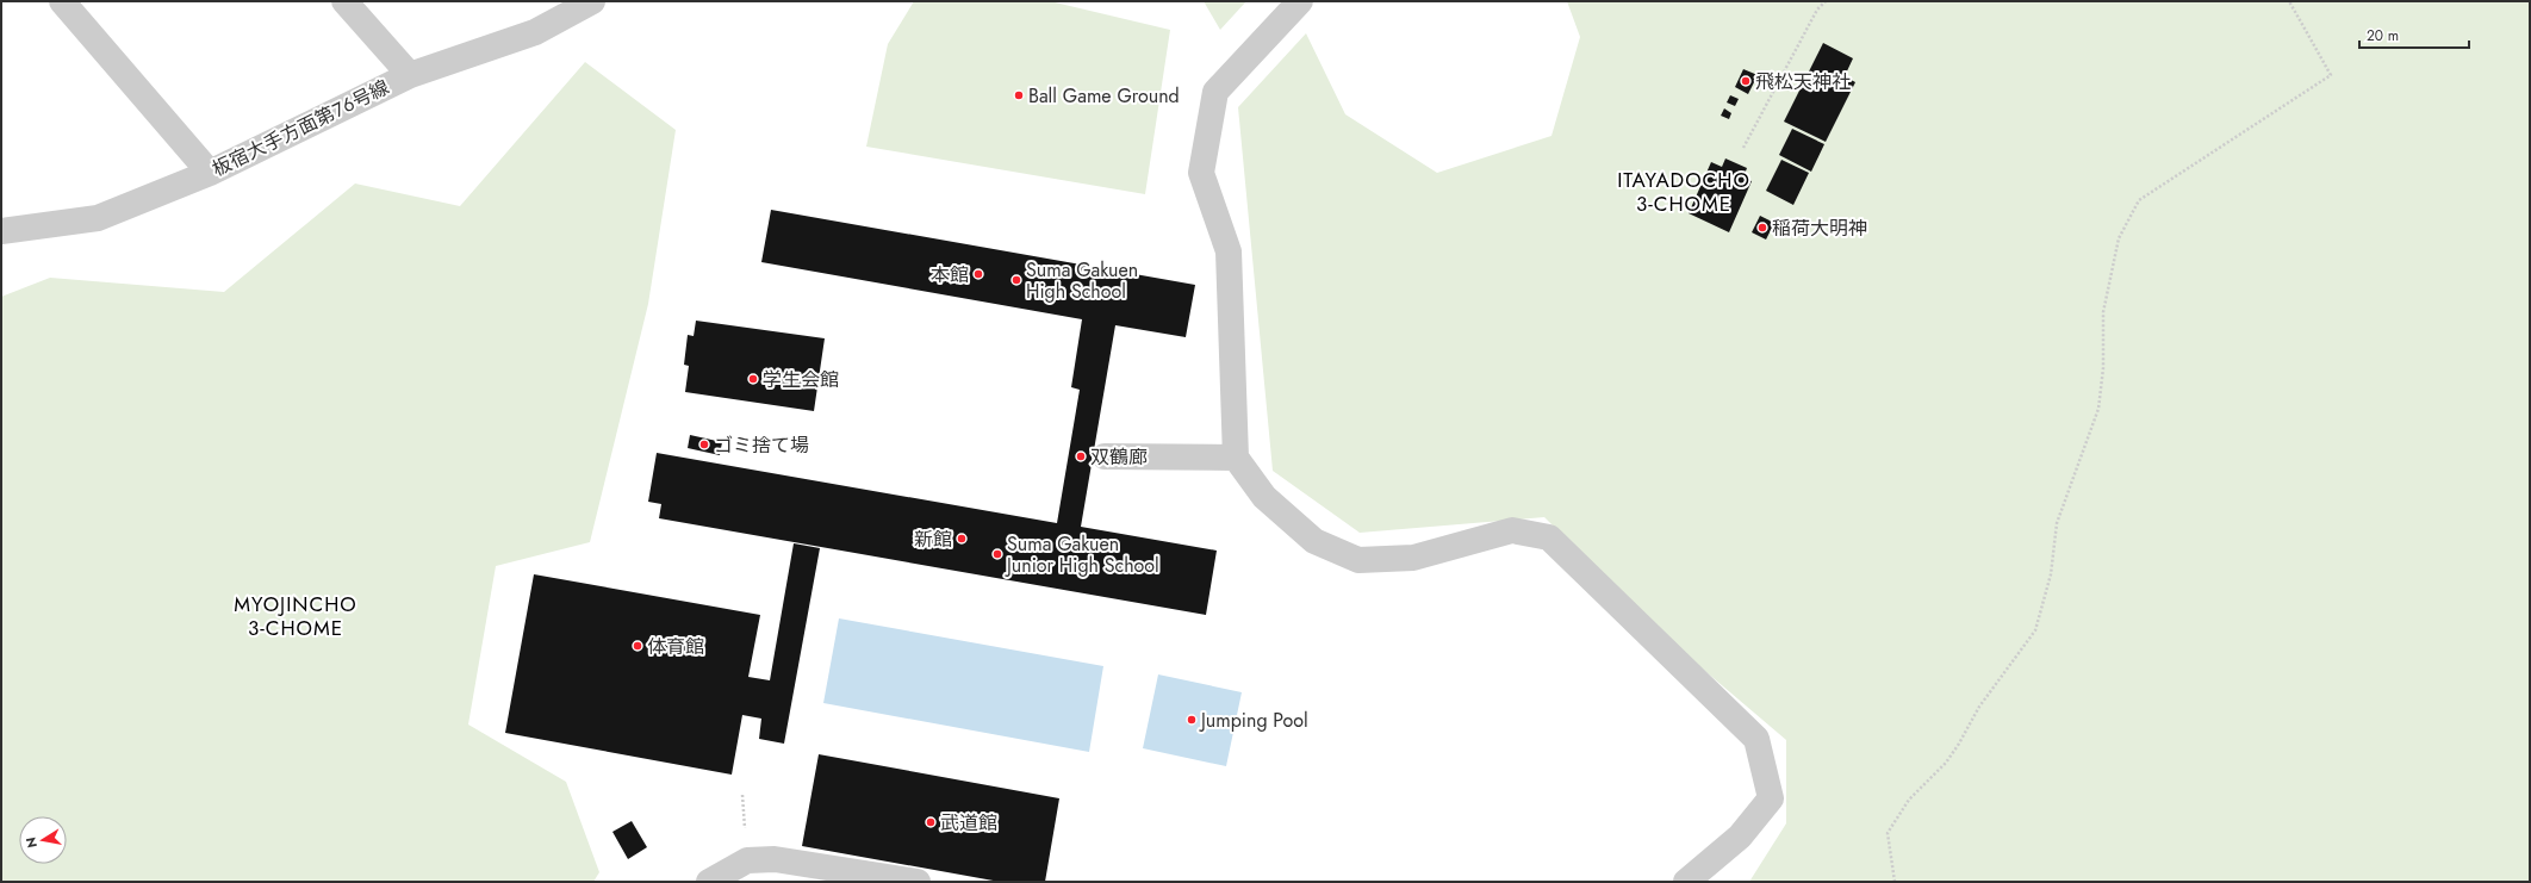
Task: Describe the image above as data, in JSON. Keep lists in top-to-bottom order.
{
  "streets": {
    "street": ["板宿大手方面第７６号線"]
  },
  "districts": ["ITAYADOCHO 3-CHOME", "MYOJINCHO 3-CHOME"],
  "places": [
    "飛松天神社",
    "Ball Game Ground",
    "稲荷大明神",
    "本館",
    "Suma Gakuen High School",
    "学生会館",
    "ゴミ捨て場",
    "双鶴廊",
    "新館",
    "Suma Gakuen Junior High School",
    "体育館",
    "Jumping Pool",
    "武道館"
  ],
  "scale_bar": "20 m",
  "north": "left"
}
